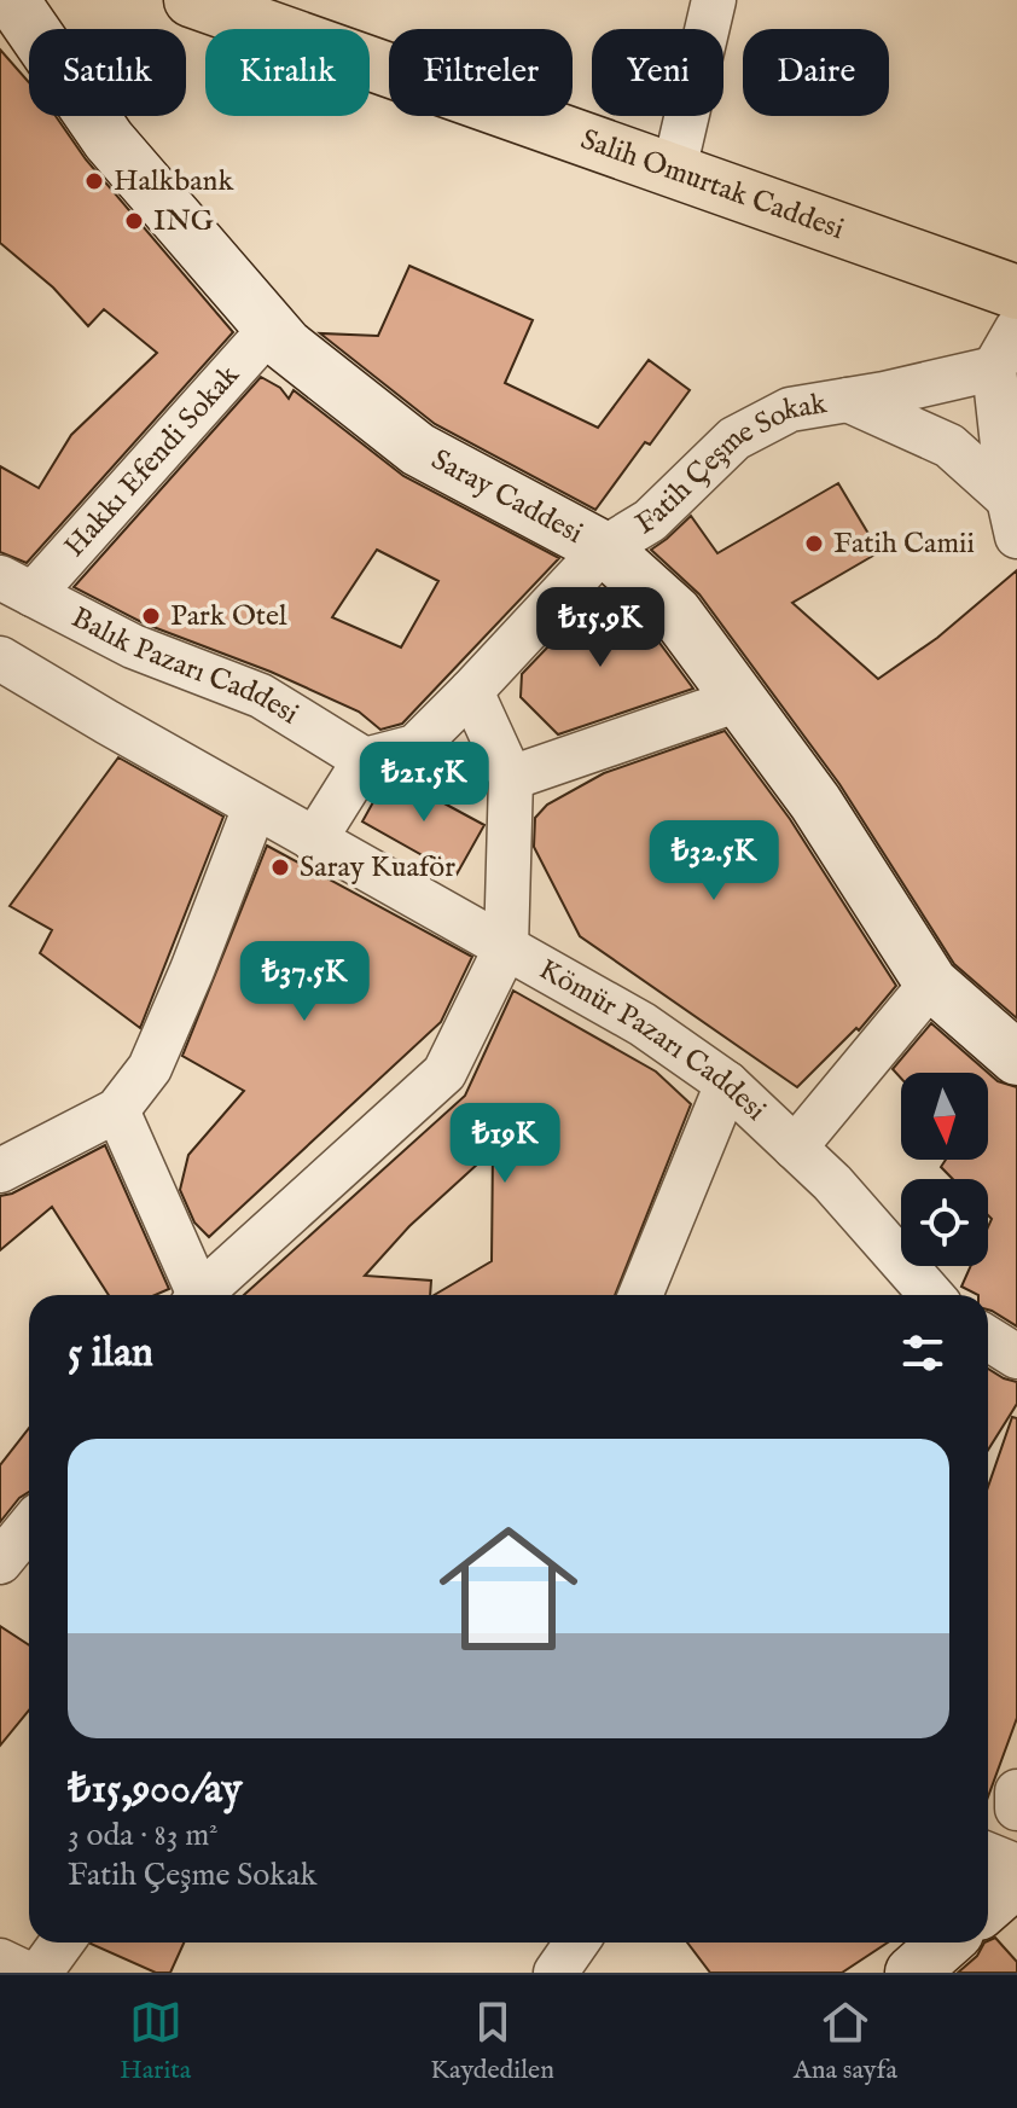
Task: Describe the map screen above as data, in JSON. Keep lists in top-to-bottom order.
{
  "streets": {
    "main road": ["Salih Omurtak Caddesi"],
    "street": [
      "Hakkı Efendi Sokak",
      "Fatih Çeşme Sokak",
      "Saray Caddesi",
      "Balık Pazarı Caddesi",
      "Kömür Pazarı Caddesi"
    ]
  },
  "crossings": [
    ["Hakkı Efendi Sokak", "Saray Caddesi"],
    ["Hakkı Efendi Sokak", "Balık Pazarı Caddesi"],
    ["Fatih Çeşme Sokak", "Saray Caddesi"],
    ["Fatih Çeşme Sokak", "Balık Pazarı Caddesi"]
  ],
  "places": [
    "Halkbank",
    "ING",
    "Fatih Camii",
    "Park Otel",
    "Saray Kuaför"
  ],
  "north": "bottom",
  "page": {
    "chip": [
      "Satılık",
      "Kiralık",
      "Filtreler",
      "Yeni",
      "Daire"
    ],
    "price": [
      "₺15.9K",
      "₺21.5K",
      "₺32.5K",
      "₺37.5K",
      "₺19K"
    ],
    "heading": "5 ilan",
    "list": [
      {
        "name": "₺15,900/ay",
        "note": "3 oda · 83 m² · Fatih Çeşme Sokak"
      }
    ],
    "tabs": ["Harita", "Kaydedilen", "Ana sayfa"]
  }
}
